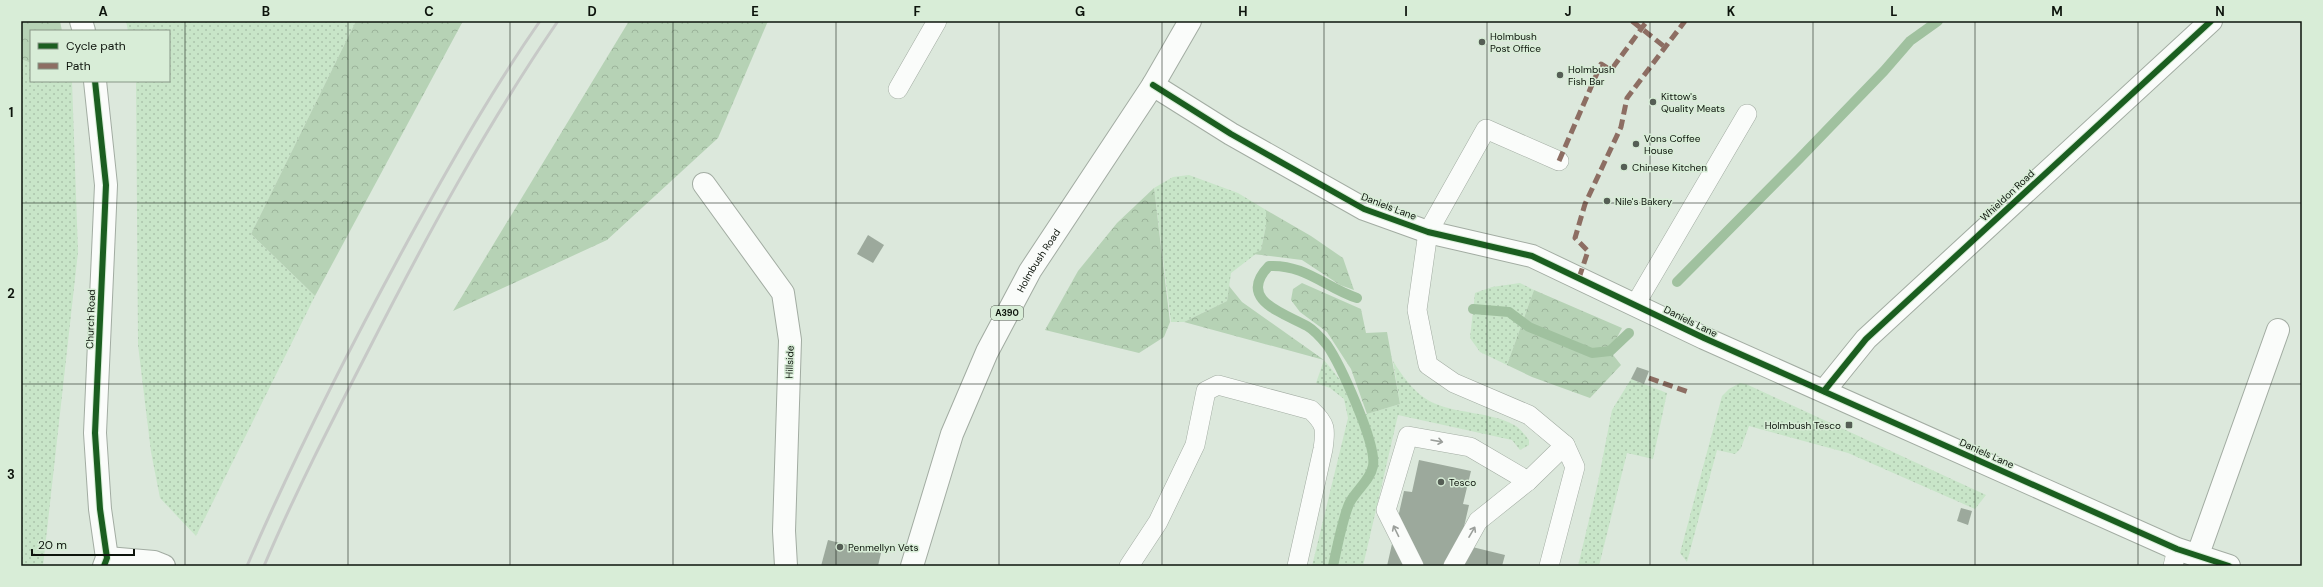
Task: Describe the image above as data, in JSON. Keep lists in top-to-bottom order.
{
  "streets": {
    "main road": [
      "Whieldon Road",
      "Daniels Lane",
      "Holmbush Road",
      "A390",
      "Church Road",
      "Hillside"
    ]
  },
  "crossings": [
    ["Whieldon Road", "Daniels Lane"],
    ["Daniels Lane", "Holmbush Road"]
  ],
  "places": {
    "other": [
      "Holmbush Post Office",
      "Holmbush Fish Bar",
      "Kittow's Quality Meats",
      "Vons Coffee House",
      "Chinese Kitchen",
      "Nile's Bakery",
      "Tesco",
      "Penmellyn Vets"
    ],
    "transit": ["Holmbush Tesco"]
  },
  "legend": ["Cycle path", "Path"],
  "scale_bar": "20 m",
  "grid": {
    "columns": [
      "A",
      "B",
      "C",
      "D",
      "E",
      "F",
      "G",
      "H",
      "I",
      "J",
      "K",
      "L",
      "M",
      "N"
    ],
    "rows": ["1", "2", "3"]
  }
}
